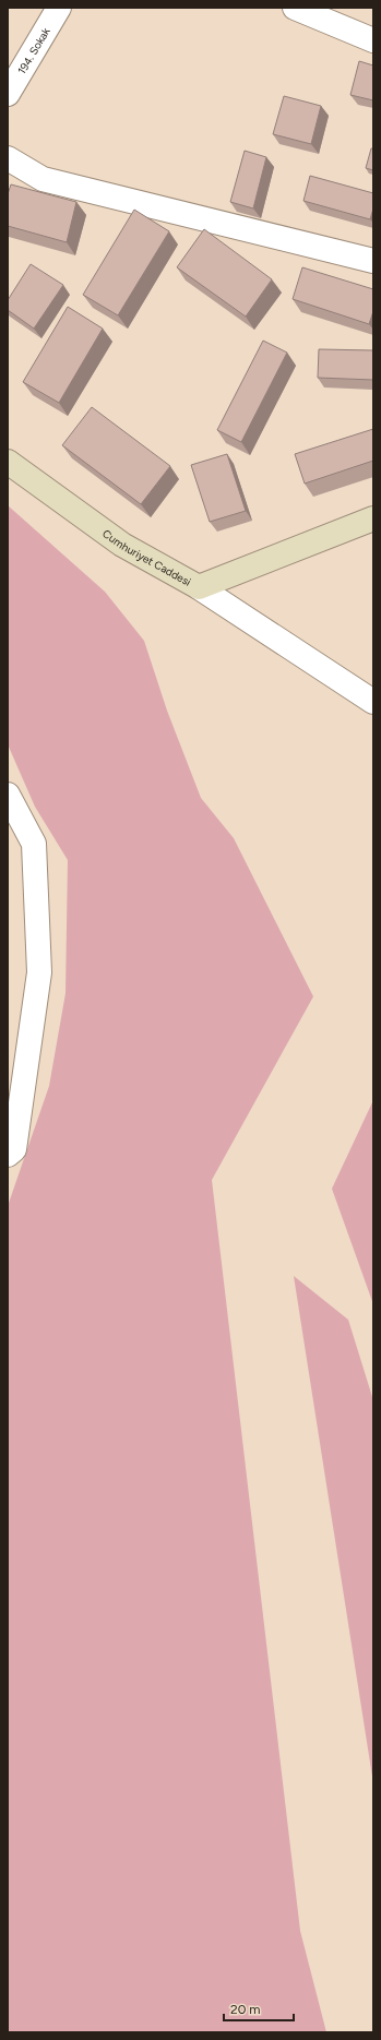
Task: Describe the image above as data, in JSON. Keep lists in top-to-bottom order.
{
  "streets": {
    "street": ["194. Sokak", "Cumhuriyet Caddesi"]
  },
  "scale_bar": "20 m"
}
